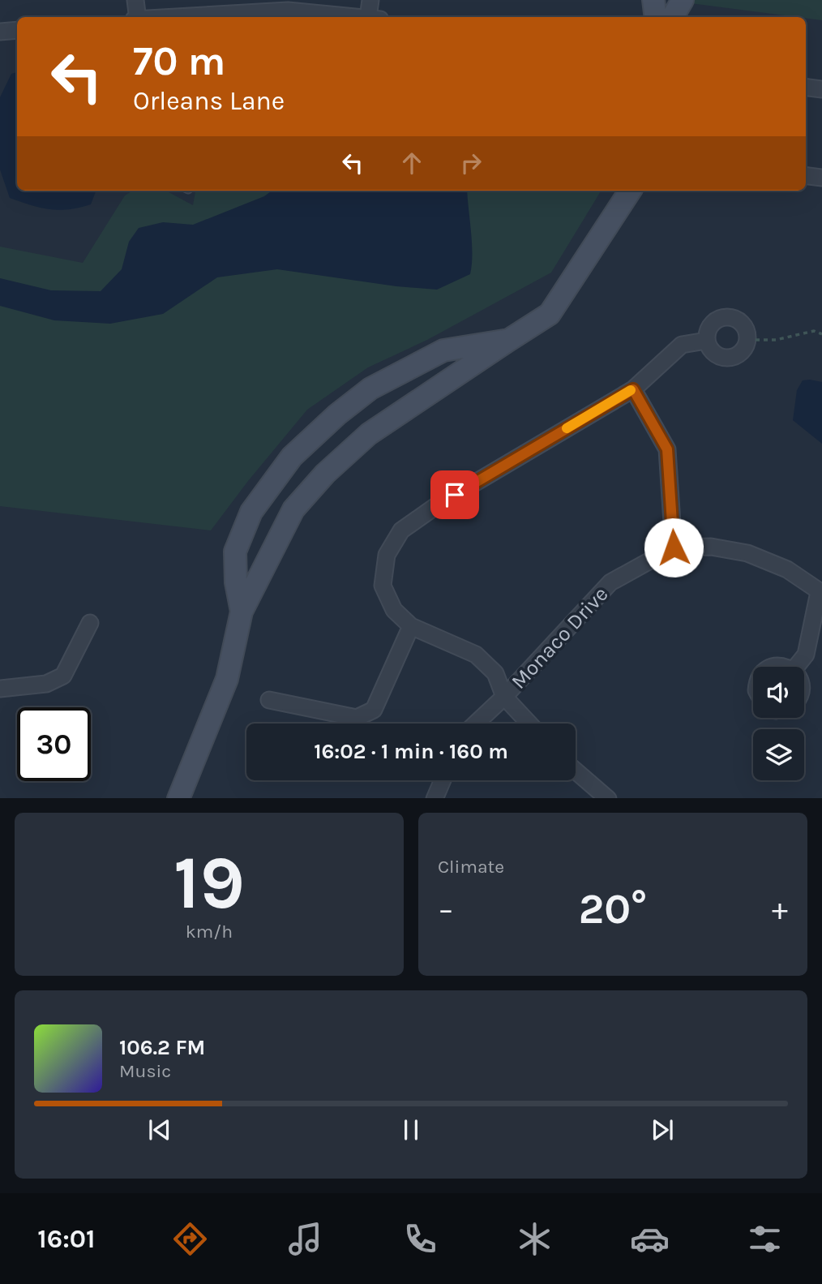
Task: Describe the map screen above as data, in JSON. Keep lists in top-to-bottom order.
{
  "streets": {
    "street": ["Monaco Drive"]
  },
  "page": {
    "turn": ["70 m", "Orleans Lane"],
    "limit": "30",
    "trip": "16:02 · 1 min · 160 m",
    "tile": [
      ["19", "km/h"],
      "Climate"
    ],
    "heat": ["−", "20°", "+"],
    "song": ["106.2 FM", "Music"],
    "tabs": "16:01"
  }
}
